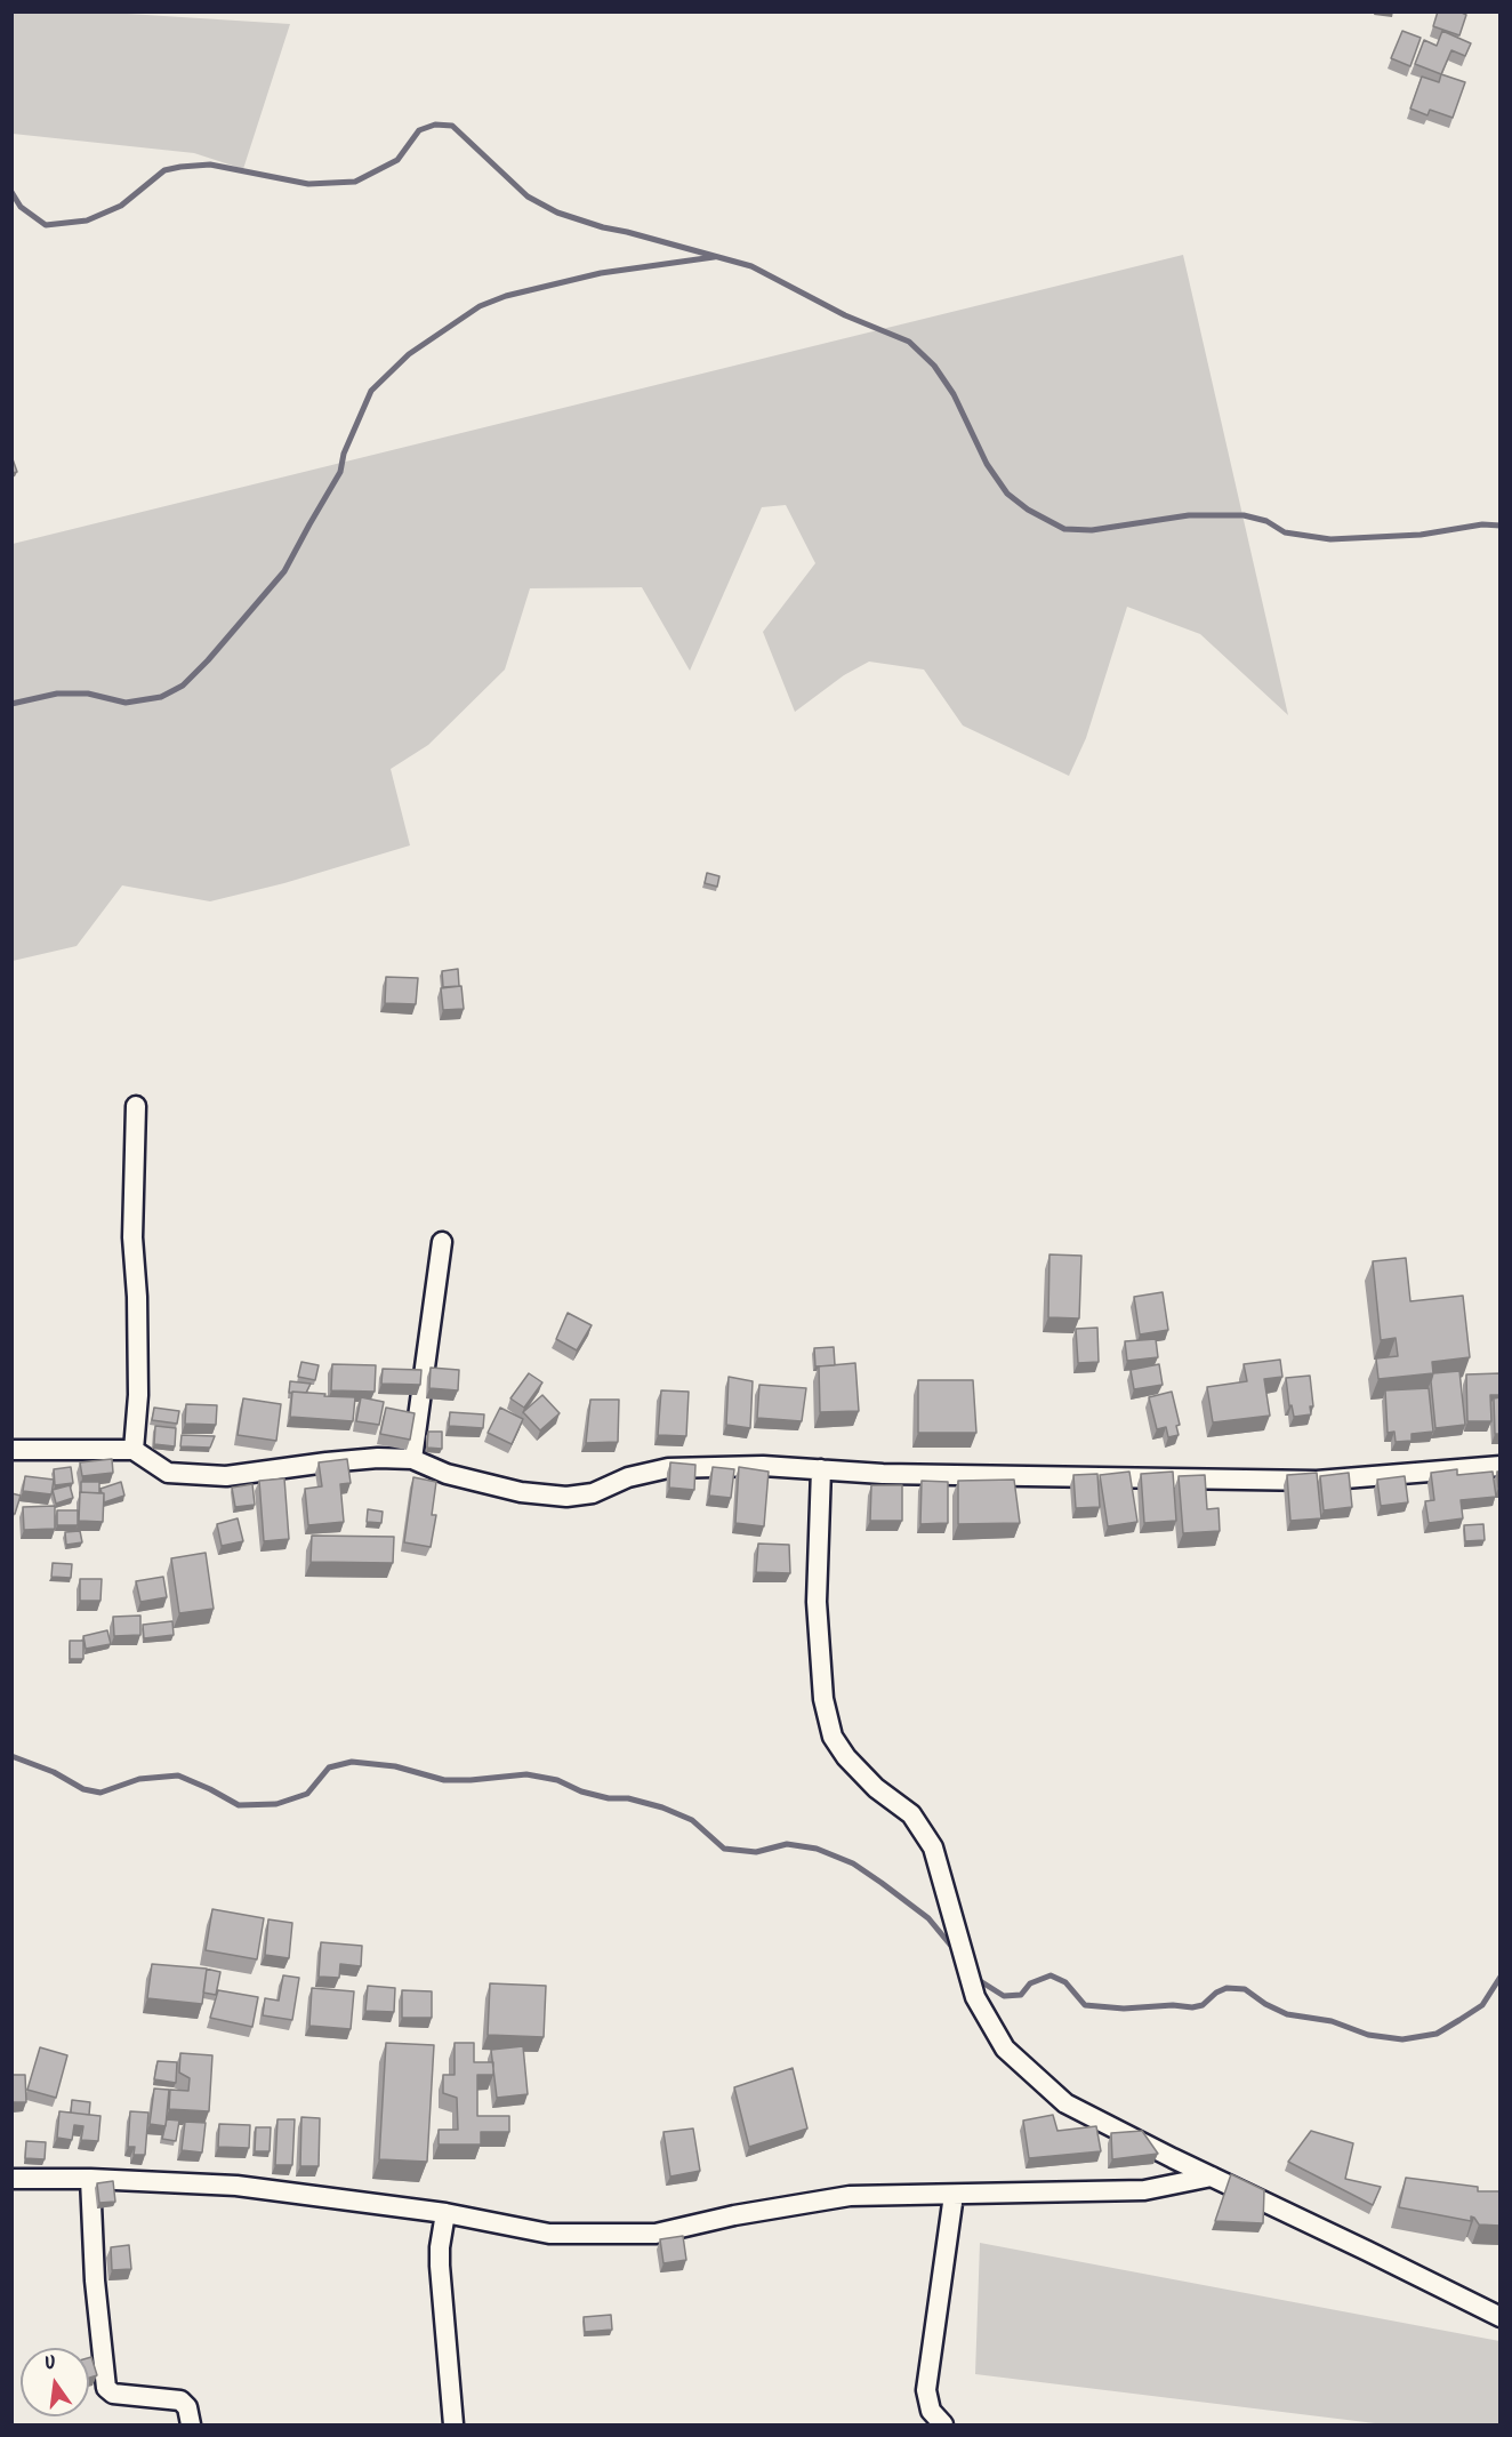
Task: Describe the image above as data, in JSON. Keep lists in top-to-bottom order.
{
  "north": "top"
}
